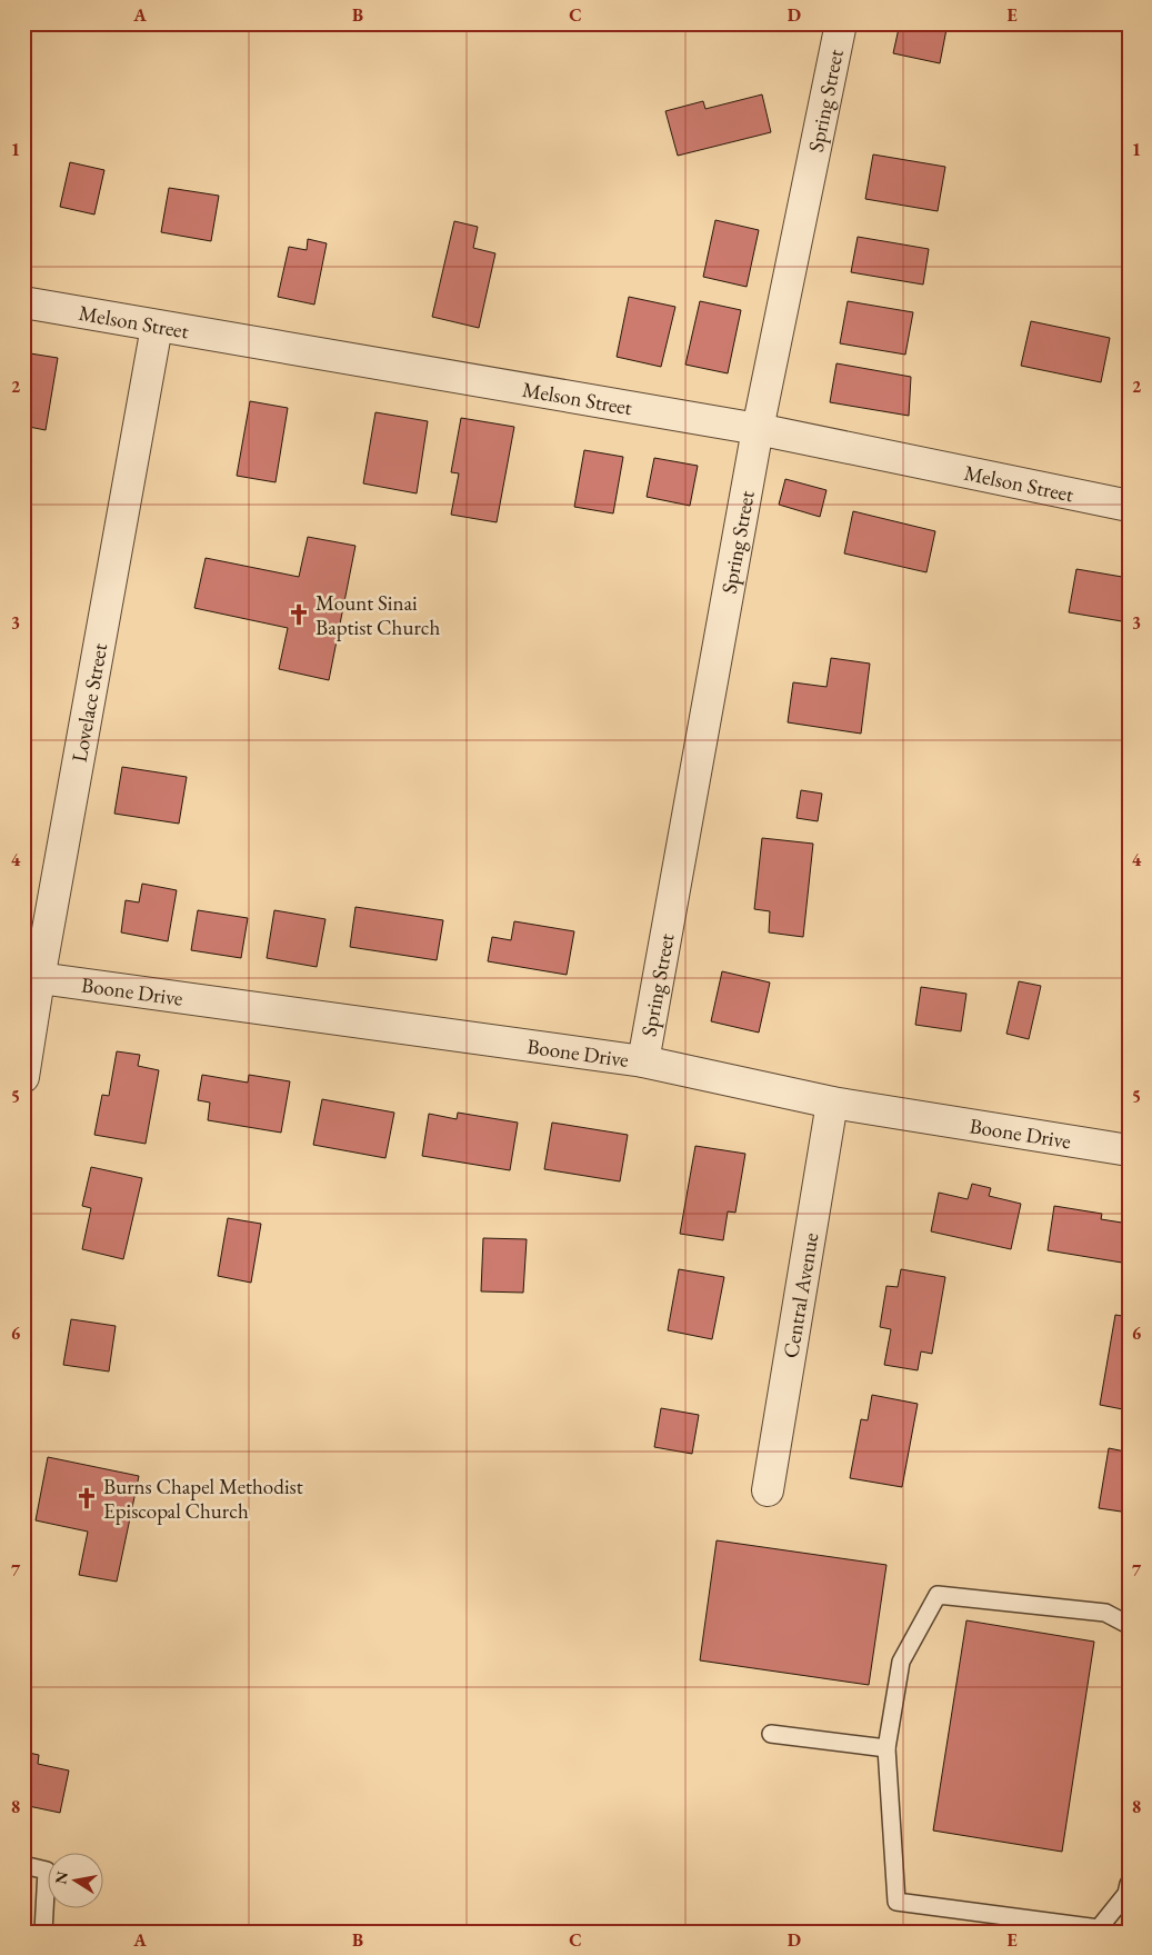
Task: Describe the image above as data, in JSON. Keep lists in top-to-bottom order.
{
  "streets": {
    "street": [
      "Spring Street",
      "Melson Street",
      "Lovelace Street",
      "Boone Drive",
      "Central Avenue"
    ]
  },
  "crossings": [
    ["Spring Street", "Melson Street"],
    ["Spring Street", "Boone Drive"],
    ["Melson Street", "Lovelace Street"],
    ["Lovelace Street", "Boone Drive"],
    ["Boone Drive", "Central Avenue"]
  ],
  "places": {
    "church": ["Mount Sinai Baptist Church", "Burns Chapel Methodist Episcopal Church"]
  },
  "north": "left",
  "grid": {
    "columns": [
      "A",
      "B",
      "C",
      "D",
      "E"
    ],
    "rows": [
      "1",
      "2",
      "3",
      "4",
      "5",
      "6",
      "7",
      "8"
    ]
  }
}
